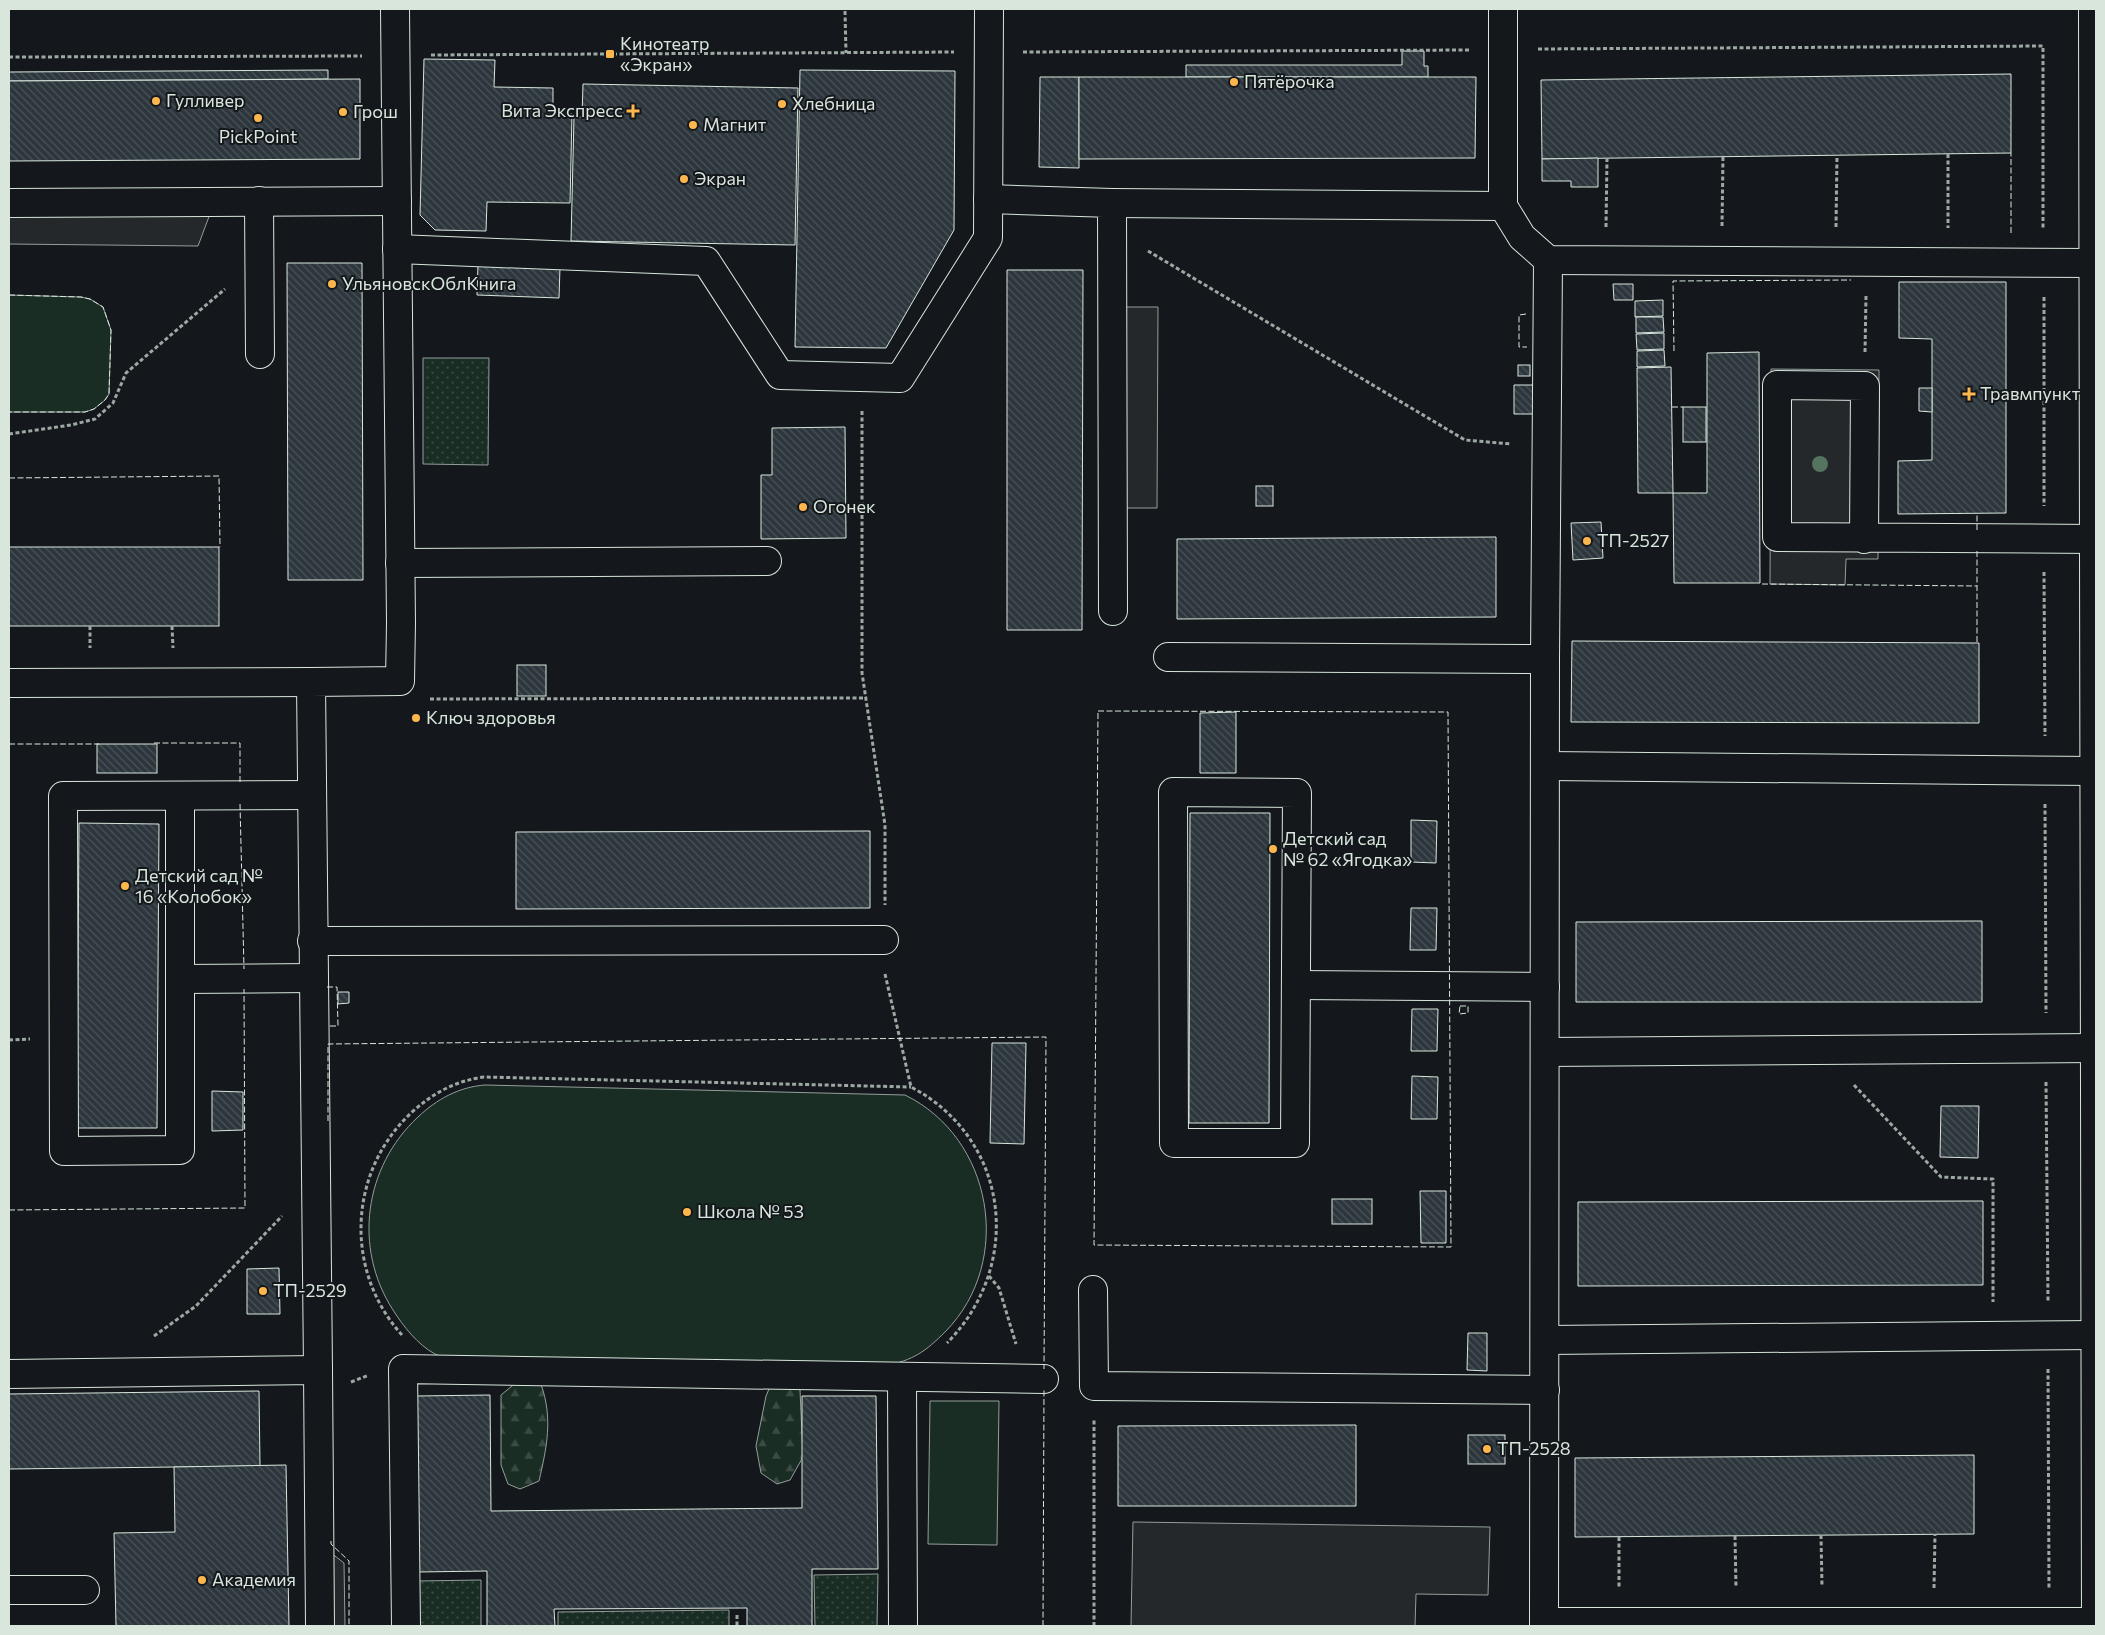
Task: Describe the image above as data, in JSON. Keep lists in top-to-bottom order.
{
  "places": {
    "transit": ["Кинотеатр «Экран»"],
    "other": [
      "Пятёрочка",
      "Гулливер",
      "Хлебница",
      "Грош",
      "PickPoint",
      "Магнит",
      "Экран",
      "УльяновскОблКнига",
      "Огонек",
      "ТП-2527",
      "Ключ здоровья",
      "Детский сад № 62 «Ягодка»",
      "Детский сад № 16 «Колобок»",
      "Школа № 53",
      "ТП-2529",
      "ТП-2528",
      "Академия"
    ],
    "health": ["Вита Экспресс", "Травмпункт"]
  }
}
